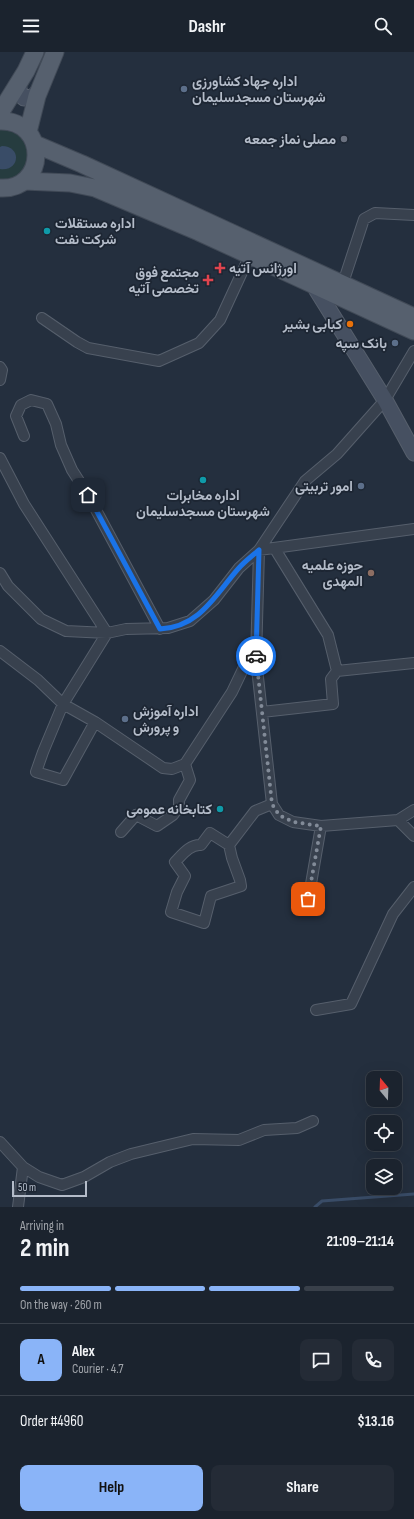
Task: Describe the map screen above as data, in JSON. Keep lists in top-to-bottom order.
{
  "places": {
    "other": [
      "اداره جهاد کشاورزی شهرستان مسجدسلیمان",
      "مصلی نماز جمعه",
      "اداره مستقلات شرکت نفت",
      "کبابی بشیر",
      "بانک سپه",
      "اداره مخابرات شهرستان مسجدسلیمان",
      "امور تربیتی",
      "حوزه علمیه المهدی",
      "اداره آموزش و پرورش",
      "کتابخانه عمومی"
    ],
    "health": ["اورژانس آتیه", "مجتمع فوق تخصصی آتیه"]
  },
  "scale_bar": "50 m",
  "north": "top",
  "page": {
    "header": "Dashr",
    "scale": "50 m",
    "heading": ["2 min", "Arriving in", "21:09–21:14"],
    "panel": [
      "Alex",
      "Courier · 4.7",
      "Order #4960",
      "$13.16"
    ],
    "bar": "On the way · 260 m",
    "round": "A",
    "buttons": ["Help", "Share"]
  }
}
